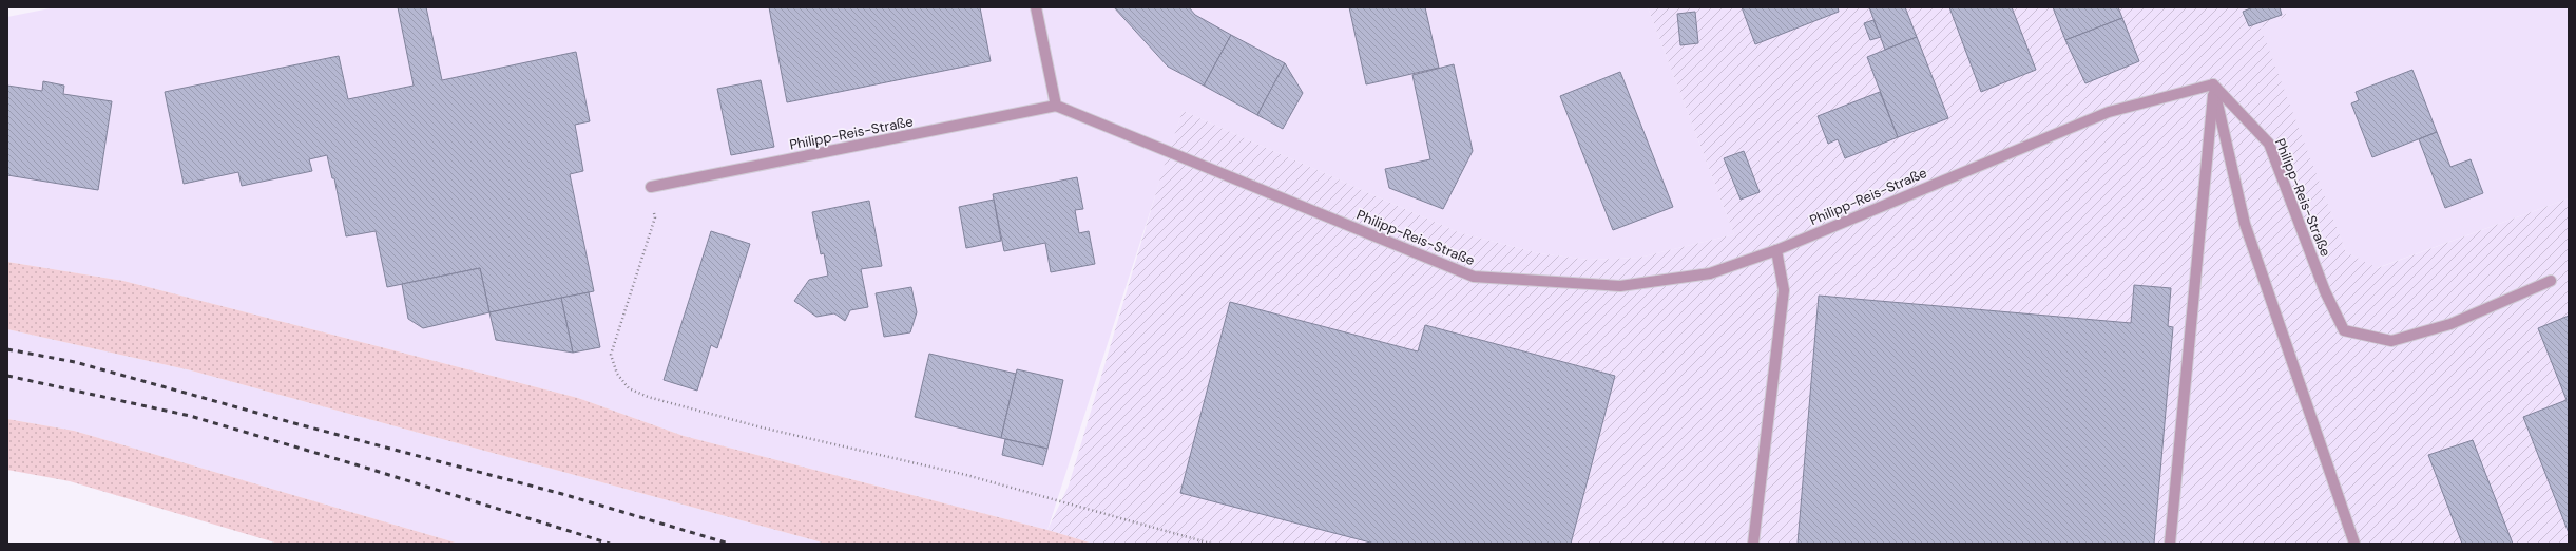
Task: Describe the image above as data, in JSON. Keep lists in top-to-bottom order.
{
  "streets": {
    "street": ["Philipp-Reis-Straße"]
  }
}
